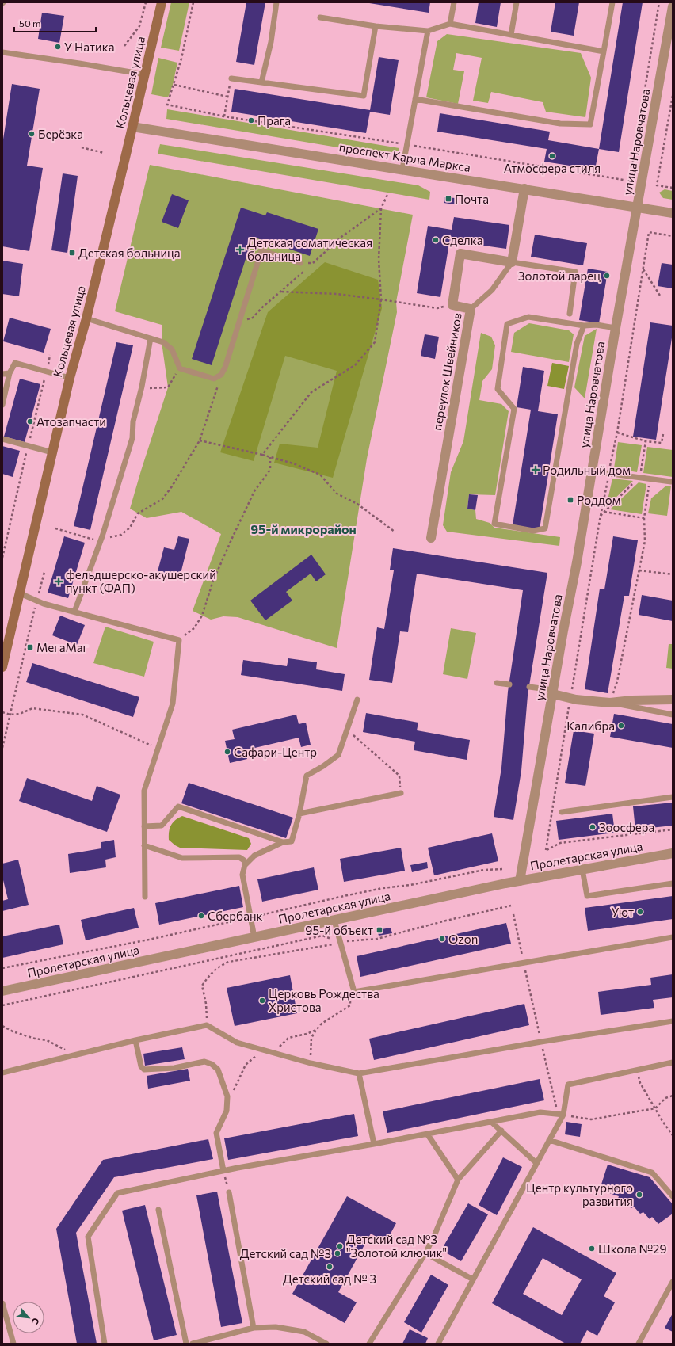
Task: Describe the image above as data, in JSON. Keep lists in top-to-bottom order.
{
  "streets": {
    "main road": ["Кольцевая улица"],
    "street": [
      "улица Наровчатова",
      "проспект Карла Маркса",
      "переулок Швейников",
      "Пролетарская улица"
    ]
  },
  "crossings": [
    ["Кольцевая улица", "проспект Карла Маркса"],
    ["улица Наровчатова", "проспект Карла Маркса"],
    ["улица Наровчатова", "Пролетарская улица"]
  ],
  "districts": ["95-й микрорайон"],
  "places": {
    "other": [
      "У Натика",
      "Прага",
      "Берёзка",
      "Атмосфера стиля",
      "Сделка",
      "Золотой ларец",
      "Атозапчасти",
      "Калибра",
      "Сафари-Центр",
      "Зоосфера",
      "Уют",
      "Сбербанк",
      "Ozon",
      "Церковь Рождества Христова",
      "Центр культурного развития",
      "Детский сад №3 \"Золотой ключик\"",
      "Школа №29",
      "Детский сад №3",
      "Детский сад № 3"
    ],
    "transit": [
      "Почта",
      "Детская больница",
      "Роддом",
      "МегаМаг",
      "95-й объект"
    ],
    "health": ["Детская соматическая больница", "Родильный дом", "фельдшерско-акушерский пункт (ФАП)"]
  },
  "scale_bar": "50 m",
  "north": "bottom right"
}
